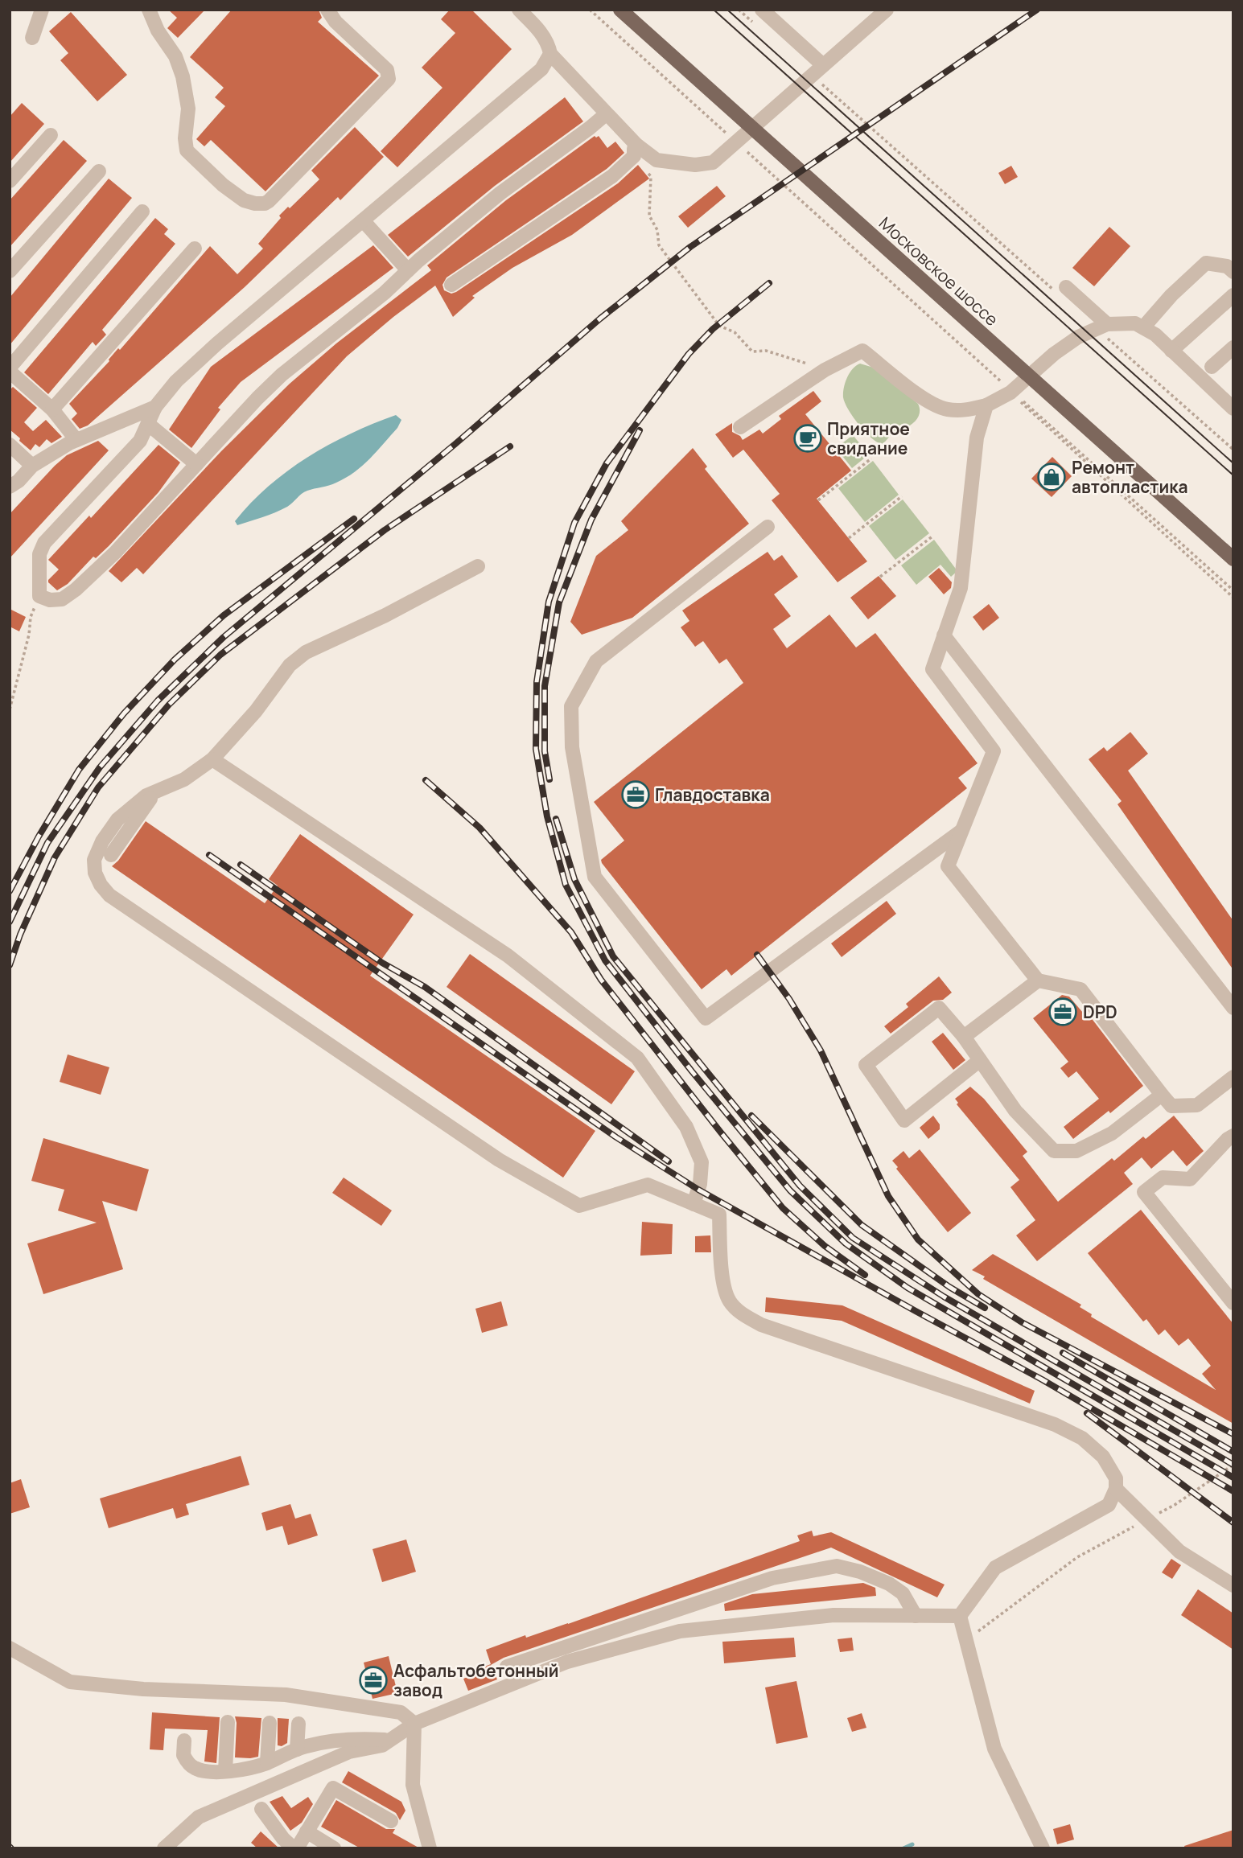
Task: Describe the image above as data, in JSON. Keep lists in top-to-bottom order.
{
  "streets": {
    "main road": ["Московское шоссе"]
  },
  "places": {
    "cafe": ["Приятное свидание"],
    "shop": ["Ремонт автопластика"],
    "office": ["Главдоставка", "DPD", "Асфальтобетонный завод"]
  }
}
